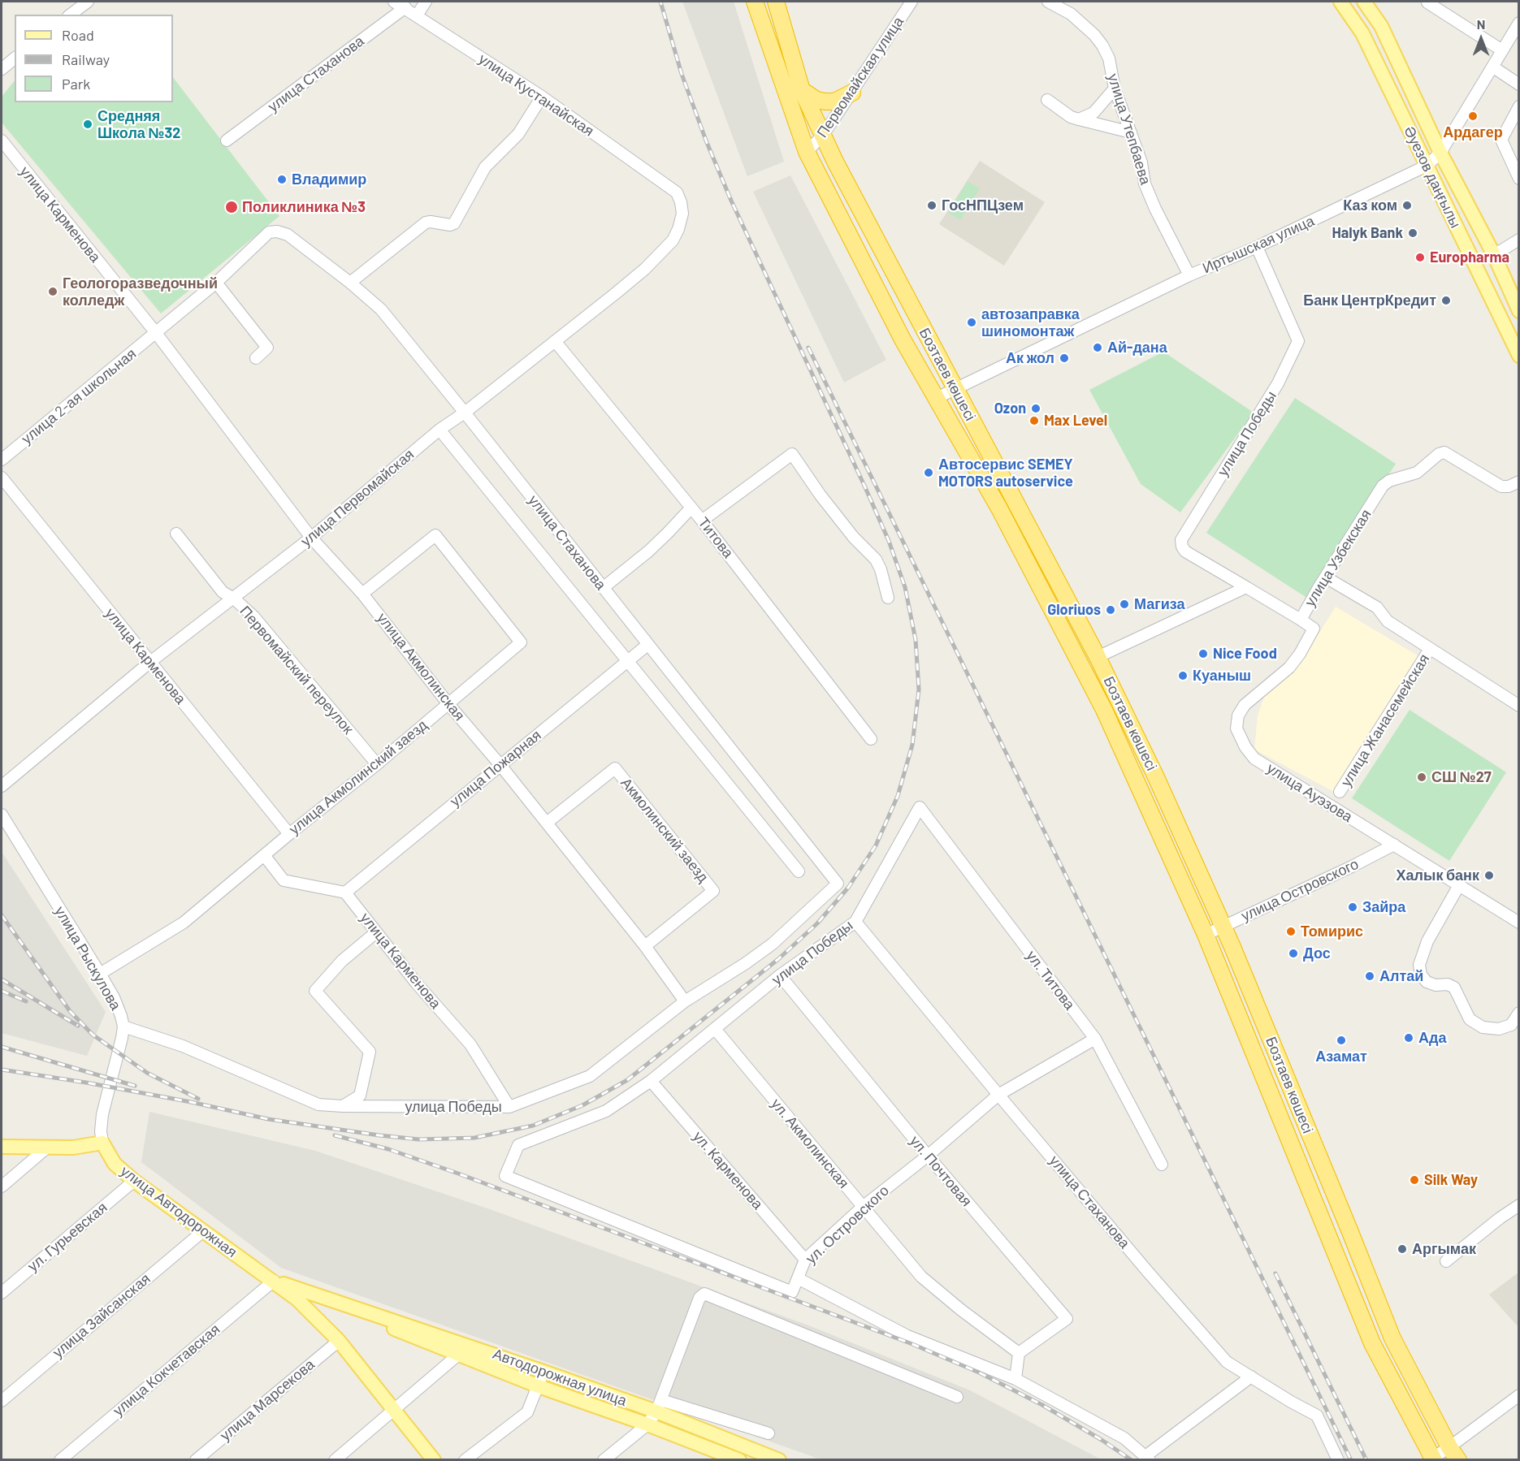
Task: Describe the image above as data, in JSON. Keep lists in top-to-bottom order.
{
  "streets": {
    "highway": ["Бозтаев көшесі"],
    "main road": ["Әуезов даңғылы", "улица Автодорожная", "Автодорожная улица"],
    "street": [
      "улица Стаханова",
      "Первомайская улица",
      "улица Кустанайская",
      "улица Утепбаева",
      "улица Карменова",
      "Иртышская улица",
      "улица 2-ая школьная",
      "улица Победы",
      "улица Первомайская",
      "Титова",
      "улица Узбекская",
      "улица Акмолинская",
      "Первомайский переулок",
      "улица Жанасемейская",
      "улица Пожарная",
      "улица Акмолинский заезд",
      "улица Ауэзова",
      "Акмолинский заезд",
      "улица Островского",
      "улица Рыскулова",
      "ул. Титова",
      "ул. Акмолинская",
      "ул. Карменова",
      "ул. Почтовая",
      "ул. Островского",
      "ул. Гурьевская",
      "улица Зайсанская",
      "улица Кокчетавская",
      "улица Марсекова"
    ]
  },
  "crossings": [
    ["улица Стаханова", "улица Кустанайская"],
    ["улица Стаханова", "улица 2-ая школьная"],
    ["улица Стаханова", "улица Победы"],
    ["улица Стаханова", "улица Первомайская"],
    ["улица Стаханова", "улица Пожарная"],
    ["улица Стаханова", "ул. Островского"],
    ["Первомайская улица", "Бозтаев көшесі"],
    ["улица Кустанайская", "улица Первомайская"],
    ["улица Утепбаева", "Иртышская улица"],
    ["Әуезов даңғылы", "Иртышская улица"],
    ["улица Карменова", "улица 2-ая школьная"],
    ["улица Карменова", "улица Победы"],
    ["улица Карменова", "улица Первомайская"],
    ["улица Карменова", "улица Акмолинская"],
    ["улица Карменова", "улица Пожарная"],
    ["улица Карменова", "улица Акмолинский заезд"],
    ["Иртышская улица", "Бозтаев көшесі"],
    ["Иртышская улица", "улица Победы"],
    ["Бозтаев көшесі", "улица Островского"],
    ["улица 2-ая школьная", "улица Акмолинская"],
    ["улица Победы", "улица Узбекская"],
    ["улица Победы", "улица Акмолинская"],
    ["улица Победы", "улица Рыскулова"],
    ["улица Победы", "ул. Титова"],
    ["улица Победы", "ул. Акмолинская"],
    ["улица Победы", "ул. Карменова"],
    ["улица Победы", "ул. Почтовая"],
    ["улица Победы", "ул. Островского"],
    ["улица Первомайская", "Титова"],
    ["улица Первомайская", "улица Акмолинская"],
    ["улица Первомайская", "Первомайский переулок"],
    ["улица Узбекская", "улица Жанасемейская"],
    ["улица Узбекская", "улица Ауэзова"],
    ["улица Акмолинская", "улица Пожарная"],
    ["улица Акмолинская", "улица Акмолинский заезд"],
    ["улица Акмолинская", "Акмолинский заезд"],
    ["Первомайский переулок", "улица Акмолинский заезд"],
    ["улица Акмолинский заезд", "улица Рыскулова"],
    ["улица Ауэзова", "улица Островского"],
    ["улица Рыскулова", "улица Автодорожная"],
    ["ул. Титова", "ул. Островского"],
    ["ул. Акмолинская", "ул. Почтовая"],
    ["ул. Акмолинская", "ул. Островского"],
    ["ул. Карменова", "ул. Островского"],
    ["ул. Почтовая", "ул. Островского"],
    ["улица Автодорожная", "ул. Гурьевская"],
    ["улица Автодорожная", "улица Зайсанская"],
    ["улица Автодорожная", "улица Кокчетавская"],
    ["улица Автодорожная", "Автодорожная улица"],
    ["улица Кокчетавская", "Автодорожная улица"]
  ],
  "places": [
    "Ардагер",
    "Средняя Школа №32",
    "Владимир",
    "ГосНПЦзем",
    "Каз ком",
    "Поликлиника №3",
    "Halyk Bank",
    "Europharma",
    "Геологоразведочный колледж",
    "Банк ЦентрКредит",
    "автозаправка шиномонтаж",
    "Ай-дана",
    "Ак жол",
    "Ozon",
    "Max Level",
    "Автосервис SEMEY MOTORS autoservice",
    "Магиза",
    "Gloriuos",
    "Nice Food",
    "Куаныш",
    "СШ №27",
    "Халык банк",
    "Зайра",
    "Томирис",
    "Дос",
    "Алтай",
    "Ада",
    "Азамат",
    "Silk Way",
    "Аргымак"
  ],
  "legend": ["Road", "Railway", "Park"],
  "north": "top"
}
